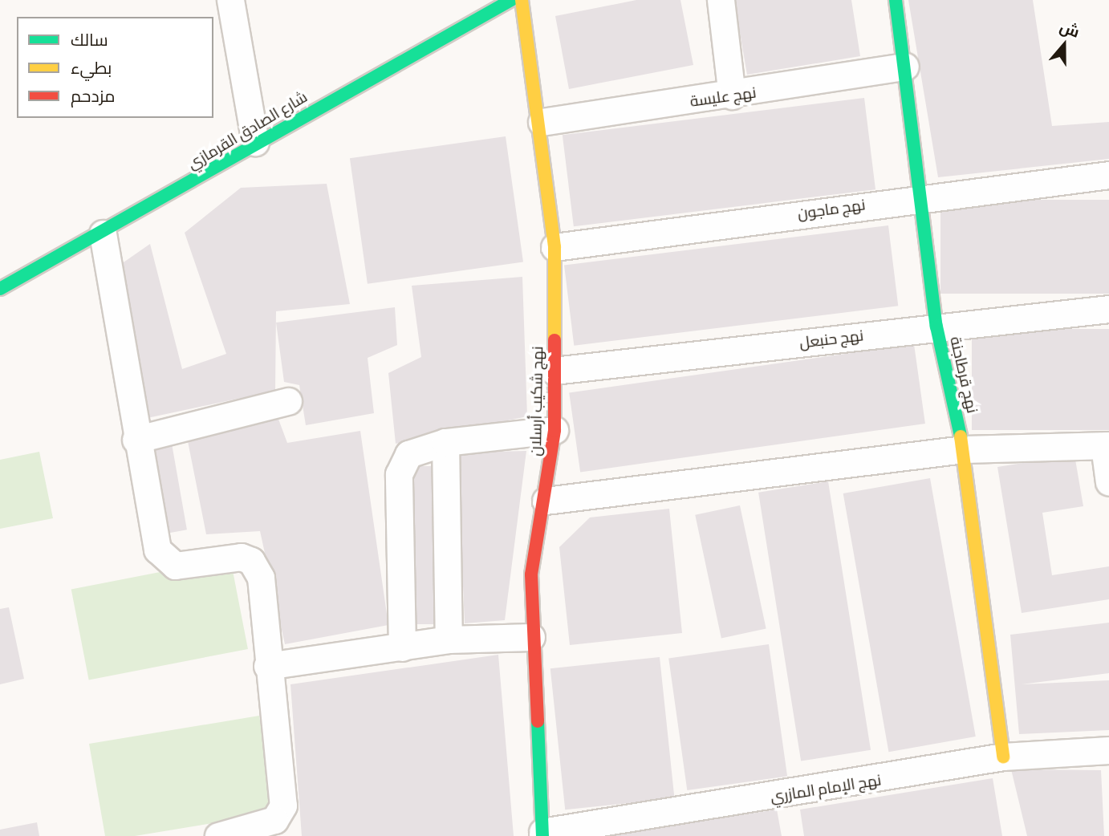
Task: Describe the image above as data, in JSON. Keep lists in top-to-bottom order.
{
  "streets": {
    "street": [
      "نهج عليسة",
      "شارع الصادق القرمازي",
      "نهج ماجون",
      "نهج حنبعل",
      "نهج قرطاجنة",
      "نهج شكيب أرسلان",
      "نهج الإمام المازري"
    ]
  },
  "crossings": [
    ["نهج عليسة", "نهج قرطاجنة"],
    ["نهج عليسة", "نهج شكيب أرسلان"],
    ["نهج ماجون", "نهج قرطاجنة"],
    ["نهج ماجون", "نهج شكيب أرسلان"],
    ["نهج حنبعل", "نهج قرطاجنة"],
    ["نهج حنبعل", "نهج شكيب أرسلان"],
    ["نهج قرطاجنة", "نهج الإمام المازري"],
    ["نهج شكيب أرسلان", "نهج الإمام المازري"]
  ],
  "legend": ["سالك", "بطيء", "مزدحم"],
  "north": "top"
}
